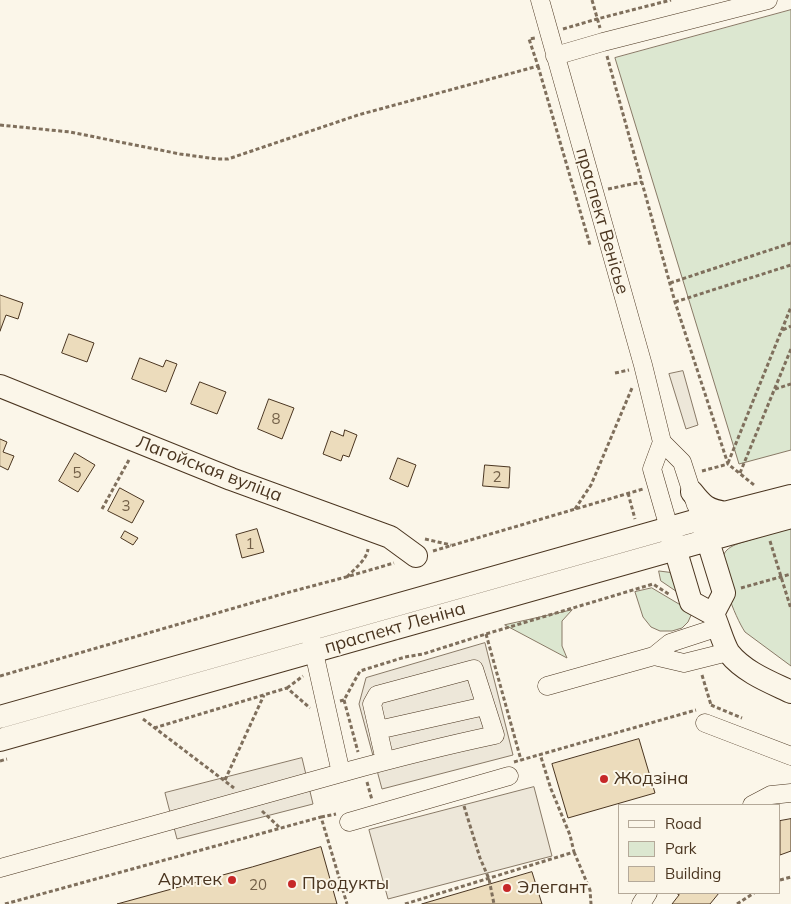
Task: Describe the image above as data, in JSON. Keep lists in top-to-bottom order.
{
  "streets": {
    "main road": ["Лагойская вуліца", "праспект Леніна"],
    "street": ["праспект Венісье"]
  },
  "places": [
    "Жодзіна",
    "Армтек",
    "Продукты",
    "Элегант"
  ],
  "house_numbers": [
    "8",
    "5",
    "2",
    "3",
    "1",
    "20"
  ],
  "legend": ["Road", "Park", "Building"]
}
